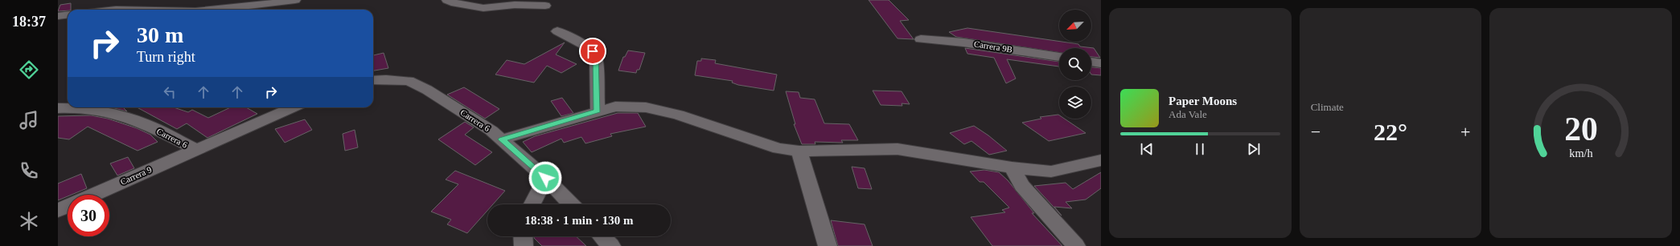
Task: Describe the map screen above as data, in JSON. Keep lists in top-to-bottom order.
{
  "streets": {
    "street": ["Carrera 9B", "Carrera 6", "Carrera 9"]
  },
  "crossings": [
    ["Carrera 6", "Carrera 9"]
  ],
  "north": "bottom left",
  "page": {
    "tabs": "18:37",
    "tile": "Climate",
    "turn": ["30 m", "Turn right"],
    "song": ["Paper Moons", "Ada Vale"],
    "heat": ["−", "22°", "+"],
    "limit": "30",
    "trip": "18:38 · 1 min · 130 m",
    "gauge": ["20", "km/h"]
  }
}
